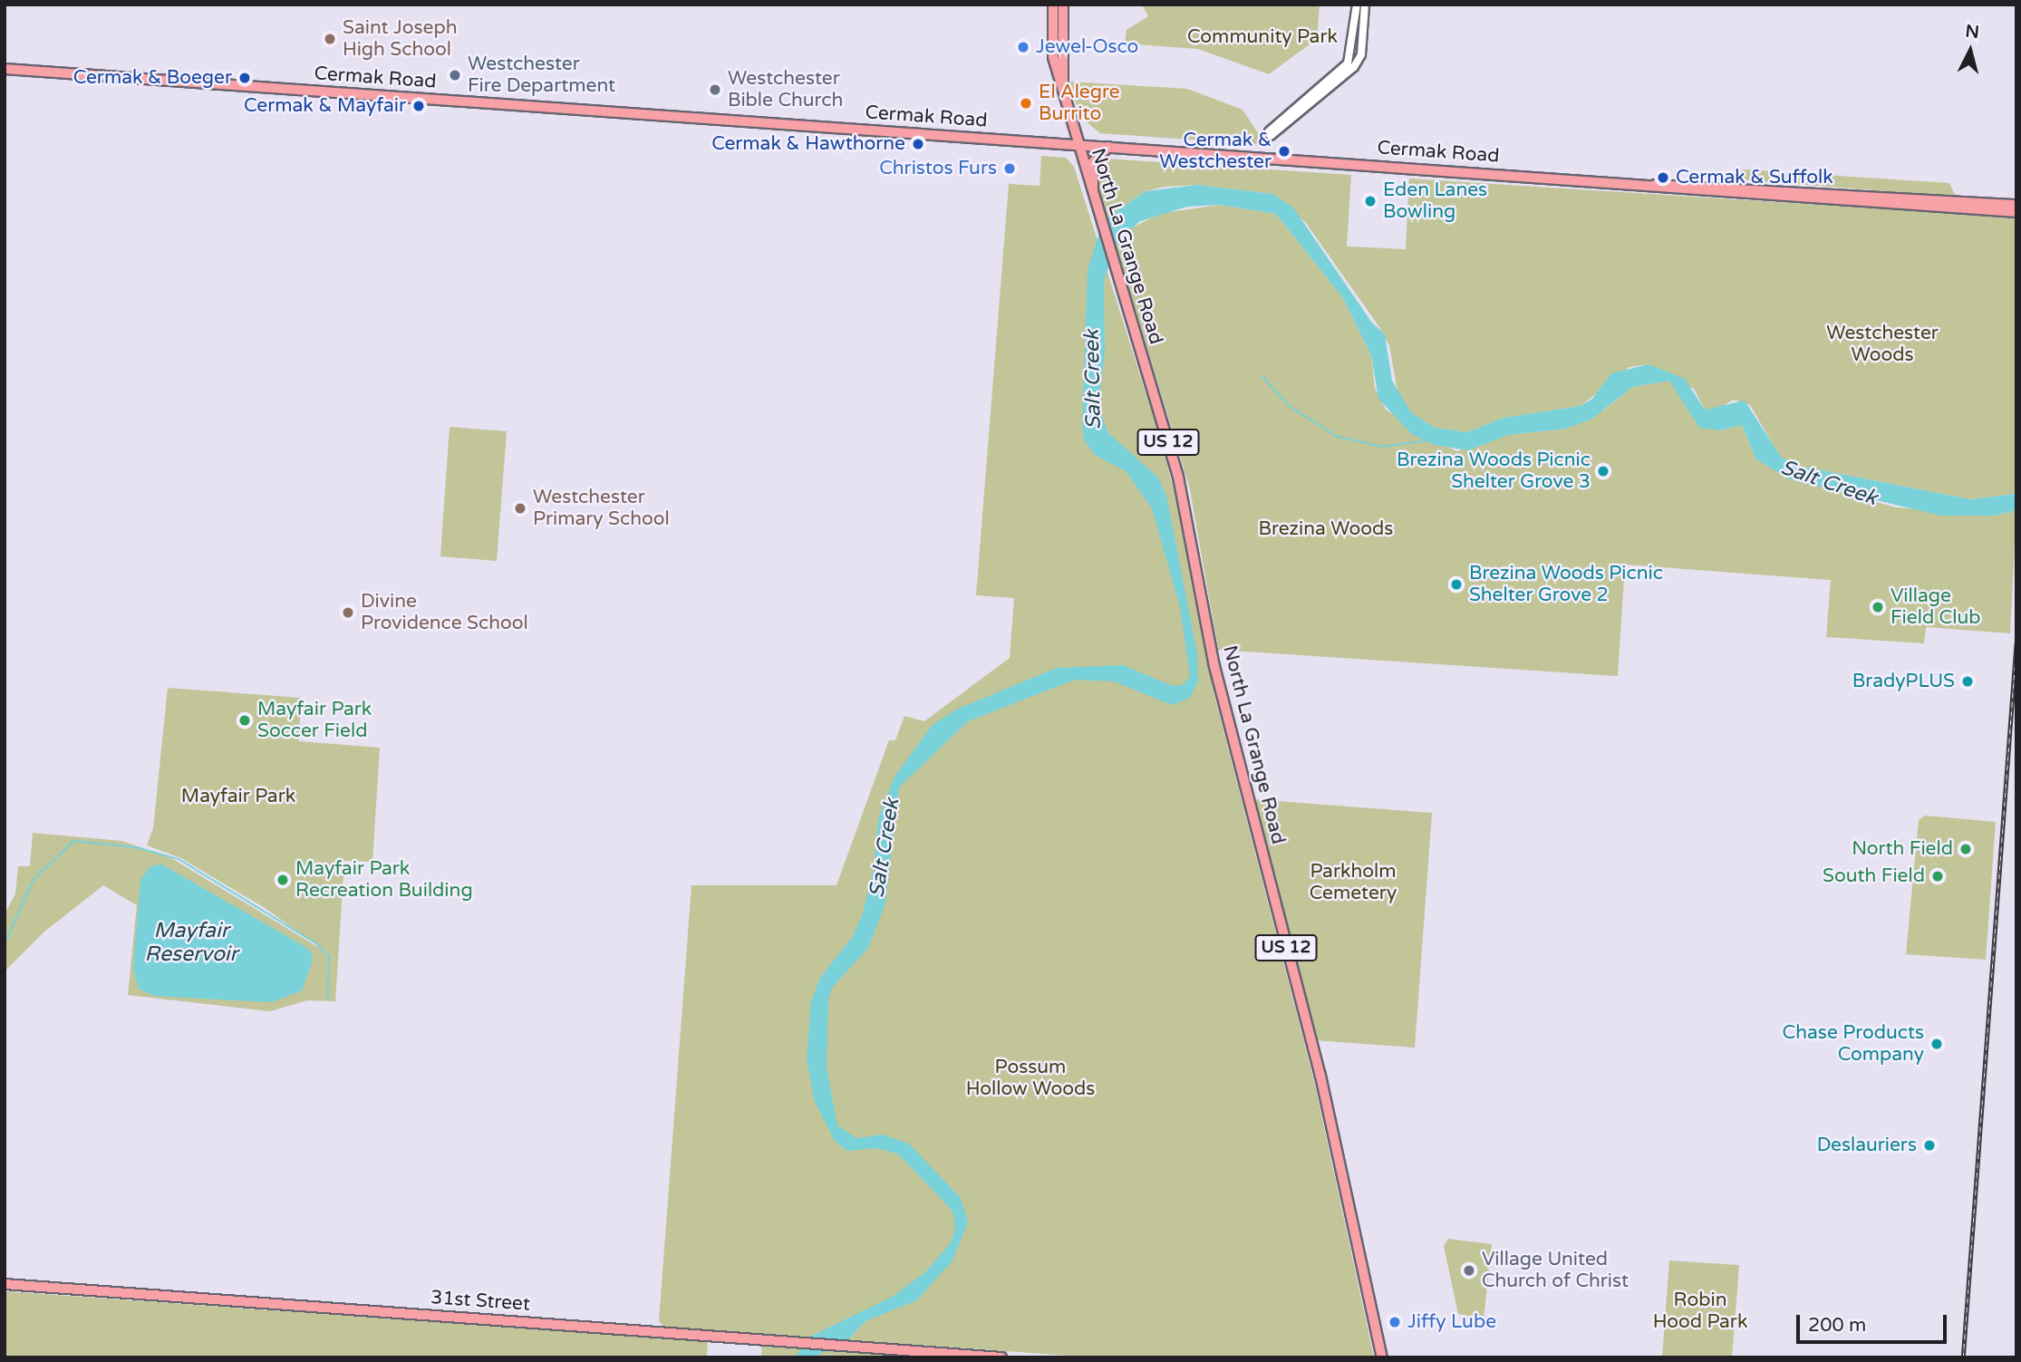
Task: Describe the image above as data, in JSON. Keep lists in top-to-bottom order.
{
  "streets": {
    "main road": [
      "Cermak Road",
      "North La Grange Road",
      "US 12",
      "31st Street"
    ]
  },
  "crossings": [
    ["Cermak Road", "North La Grange Road"],
    ["Cermak Road", "US 12"],
    ["North La Grange Road", "US 12"]
  ],
  "water": ["Salt Creek", "Mayfair Reservoir"],
  "parks": [
    "Community Park",
    "Westchester Woods",
    "Brezina Woods",
    "Mayfair Park",
    "Parkholm Cemetery",
    "Possum Hollow Woods",
    "Robin Hood Park"
  ],
  "places": [
    "Saint Joseph High School",
    "Jewel-Osco",
    "Westchester Fire Department",
    "Cermak & Boeger",
    "Westchester Bible Church",
    "El Alegre Burrito",
    "Cermak & Mayfair",
    "Cermak & Hawthorne",
    "Cermak & Westchester",
    "Christos Furs",
    "Cermak & Suffolk",
    "Eden Lanes Bowling",
    "Brezina Woods Picnic Shelter Grove 3",
    "Westchester Primary School",
    "Brezina Woods Picnic Shelter Grove 2",
    "Village Field Club",
    "Divine Providence School",
    "BradyPLUS",
    "Mayfair Park Soccer Field",
    "North Field",
    "South Field",
    "Mayfair Park Recreation Building",
    "Chase Products Company",
    "Deslauriers",
    "Village United Church of Christ",
    "Jiffy Lube"
  ],
  "scale_bar": "200 m",
  "north": "top"
}
